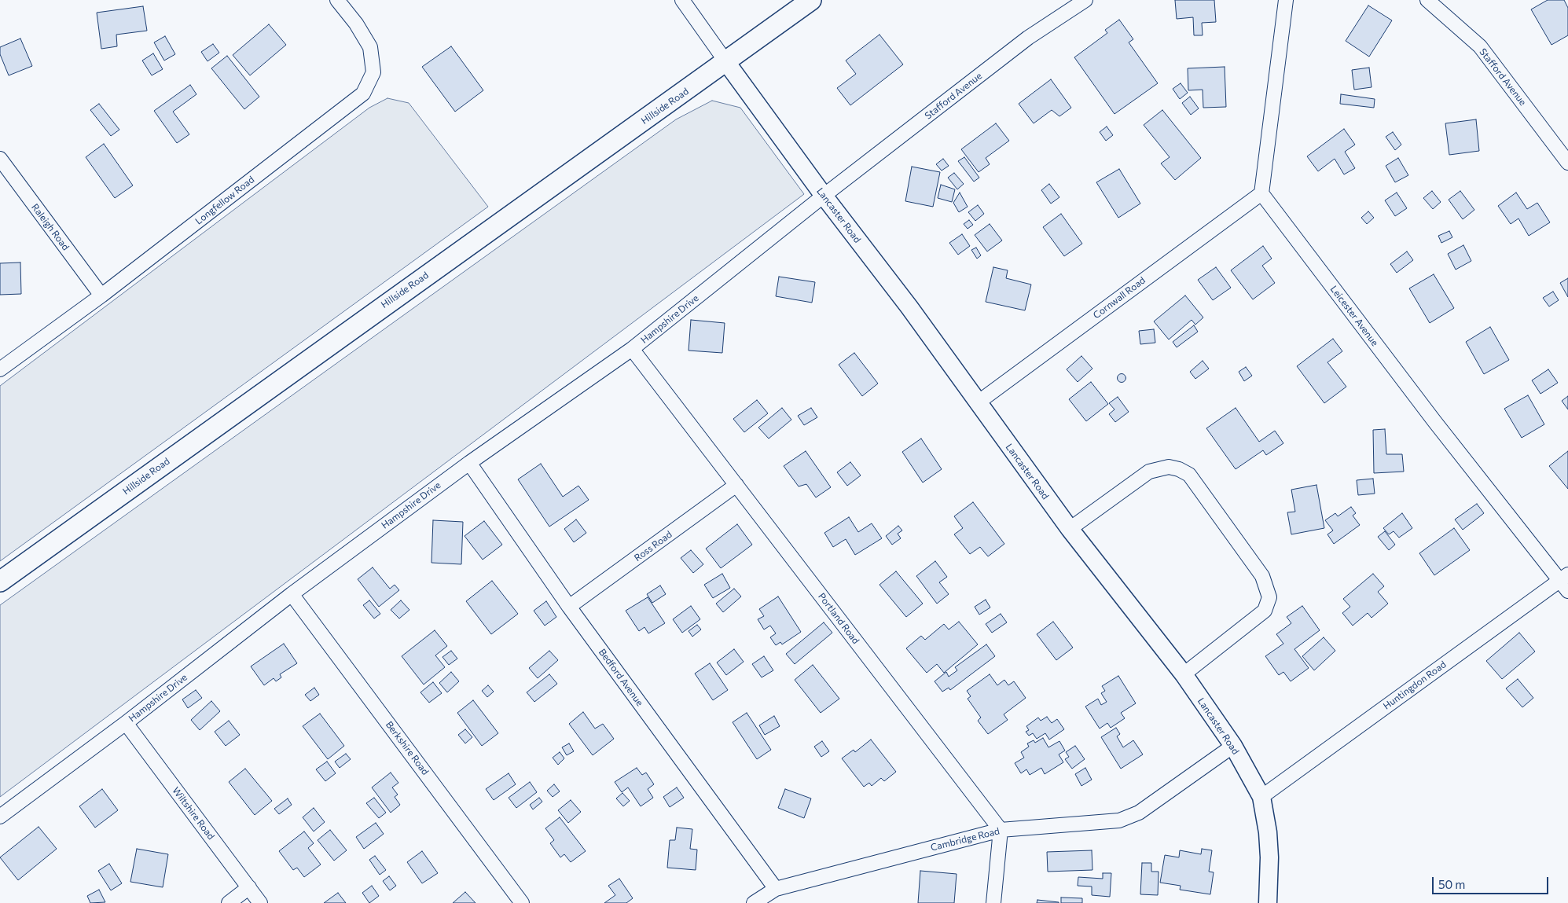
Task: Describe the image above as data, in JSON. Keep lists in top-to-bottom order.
{
  "streets": {
    "main road": ["Hillside Road"],
    "street": [
      "Stafford Avenue",
      "Longfellow Road",
      "Lancaster Road",
      "Raleigh Road",
      "Cornwall Road",
      "Leicester Avenue",
      "Hampshire Drive",
      "Ross Road",
      "Portland Road",
      "Bedford Avenue",
      "Huntingdon Road",
      "Berkshire Road",
      "Wiltshire Road",
      "Cambridge Road"
    ]
  },
  "crossings": [
    ["Stafford Avenue", "Lancaster Road"],
    ["Stafford Avenue", "Hampshire Drive"],
    ["Hillside Road", "Lancaster Road"],
    ["Longfellow Road", "Raleigh Road"],
    ["Lancaster Road", "Cornwall Road"],
    ["Lancaster Road", "Hampshire Drive"],
    ["Lancaster Road", "Huntingdon Road"],
    ["Lancaster Road", "Cambridge Road"],
    ["Cornwall Road", "Leicester Avenue"],
    ["Leicester Avenue", "Huntingdon Road"],
    ["Hampshire Drive", "Portland Road"],
    ["Hampshire Drive", "Bedford Avenue"],
    ["Hampshire Drive", "Berkshire Road"],
    ["Hampshire Drive", "Wiltshire Road"],
    ["Ross Road", "Portland Road"],
    ["Ross Road", "Bedford Avenue"],
    ["Portland Road", "Cambridge Road"],
    ["Bedford Avenue", "Cambridge Road"]
  ],
  "scale_bar": "50 m"
}
